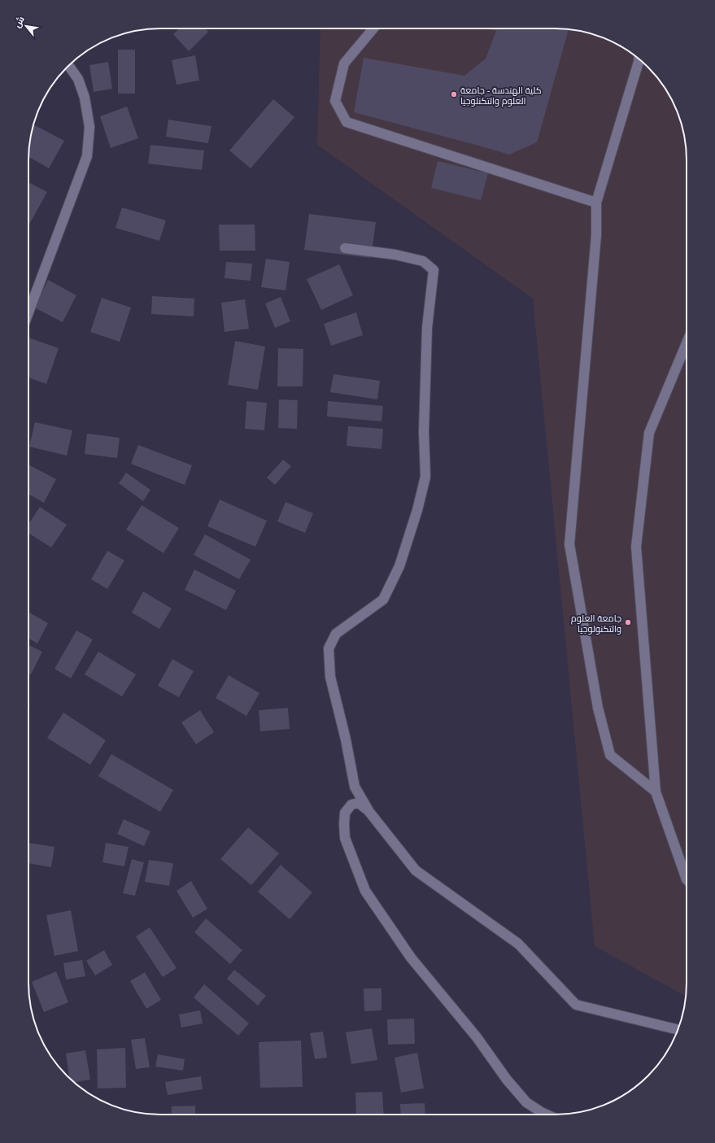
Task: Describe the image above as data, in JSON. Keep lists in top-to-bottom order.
{
  "places": ["كلية الهندسة - جامعة العلوم والتكنلوجيا", "جامعة العلوم والتكنولوجيا"],
  "north": "top left"
}
